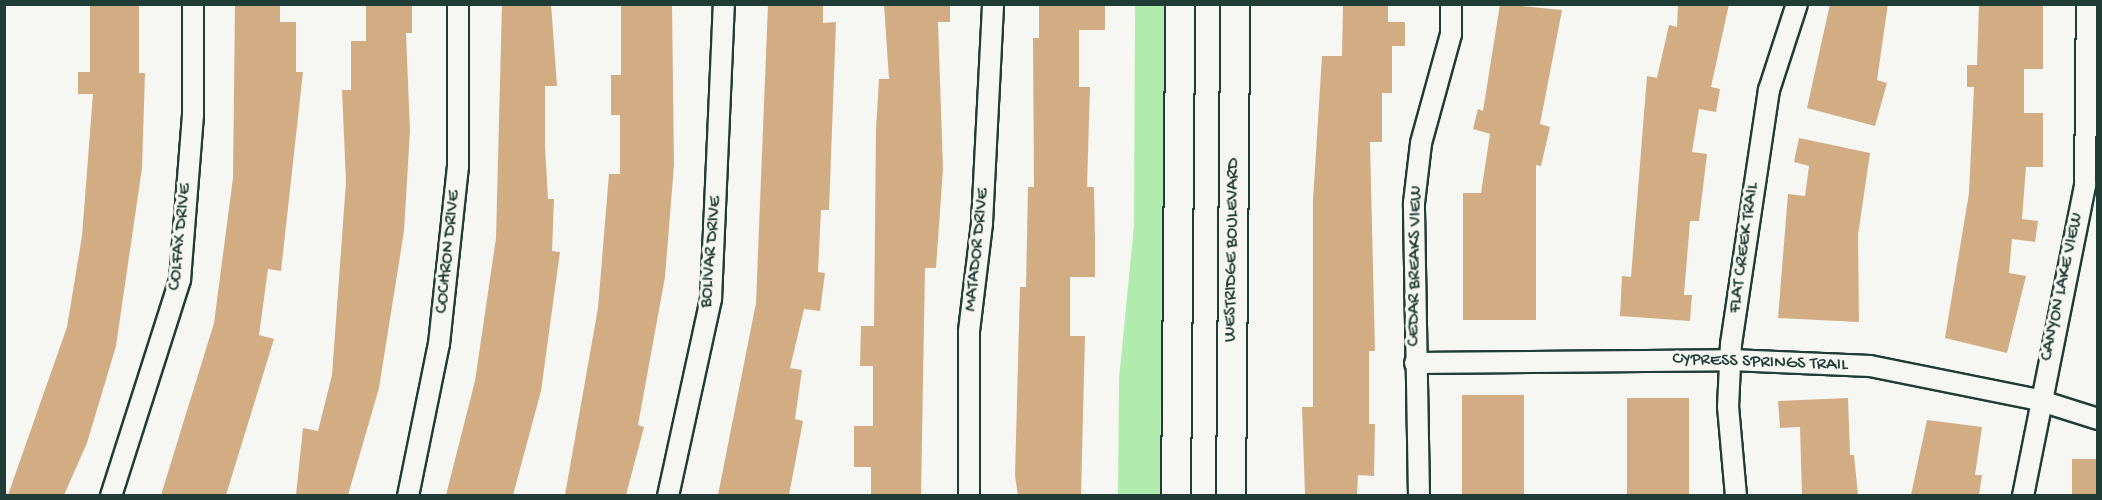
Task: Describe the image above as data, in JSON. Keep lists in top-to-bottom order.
{
  "streets": {
    "main road": ["WESTRIDGE BOULEVARD"],
    "street": [
      "COLFAX DRIVE",
      "FLAT CREEK TRAIL",
      "MATADOR DRIVE",
      "COCHRON DRIVE",
      "BOLIVAR DRIVE",
      "CEDAR BREAKS VIEW",
      "CANYON LAKE VIEW",
      "CYPRESS SPRINGS TRAIL"
    ]
  },
  "crossings": [
    ["FLAT CREEK TRAIL", "CYPRESS SPRINGS TRAIL"],
    ["CEDAR BREAKS VIEW", "CYPRESS SPRINGS TRAIL"],
    ["CANYON LAKE VIEW", "CYPRESS SPRINGS TRAIL"]
  ]
}
